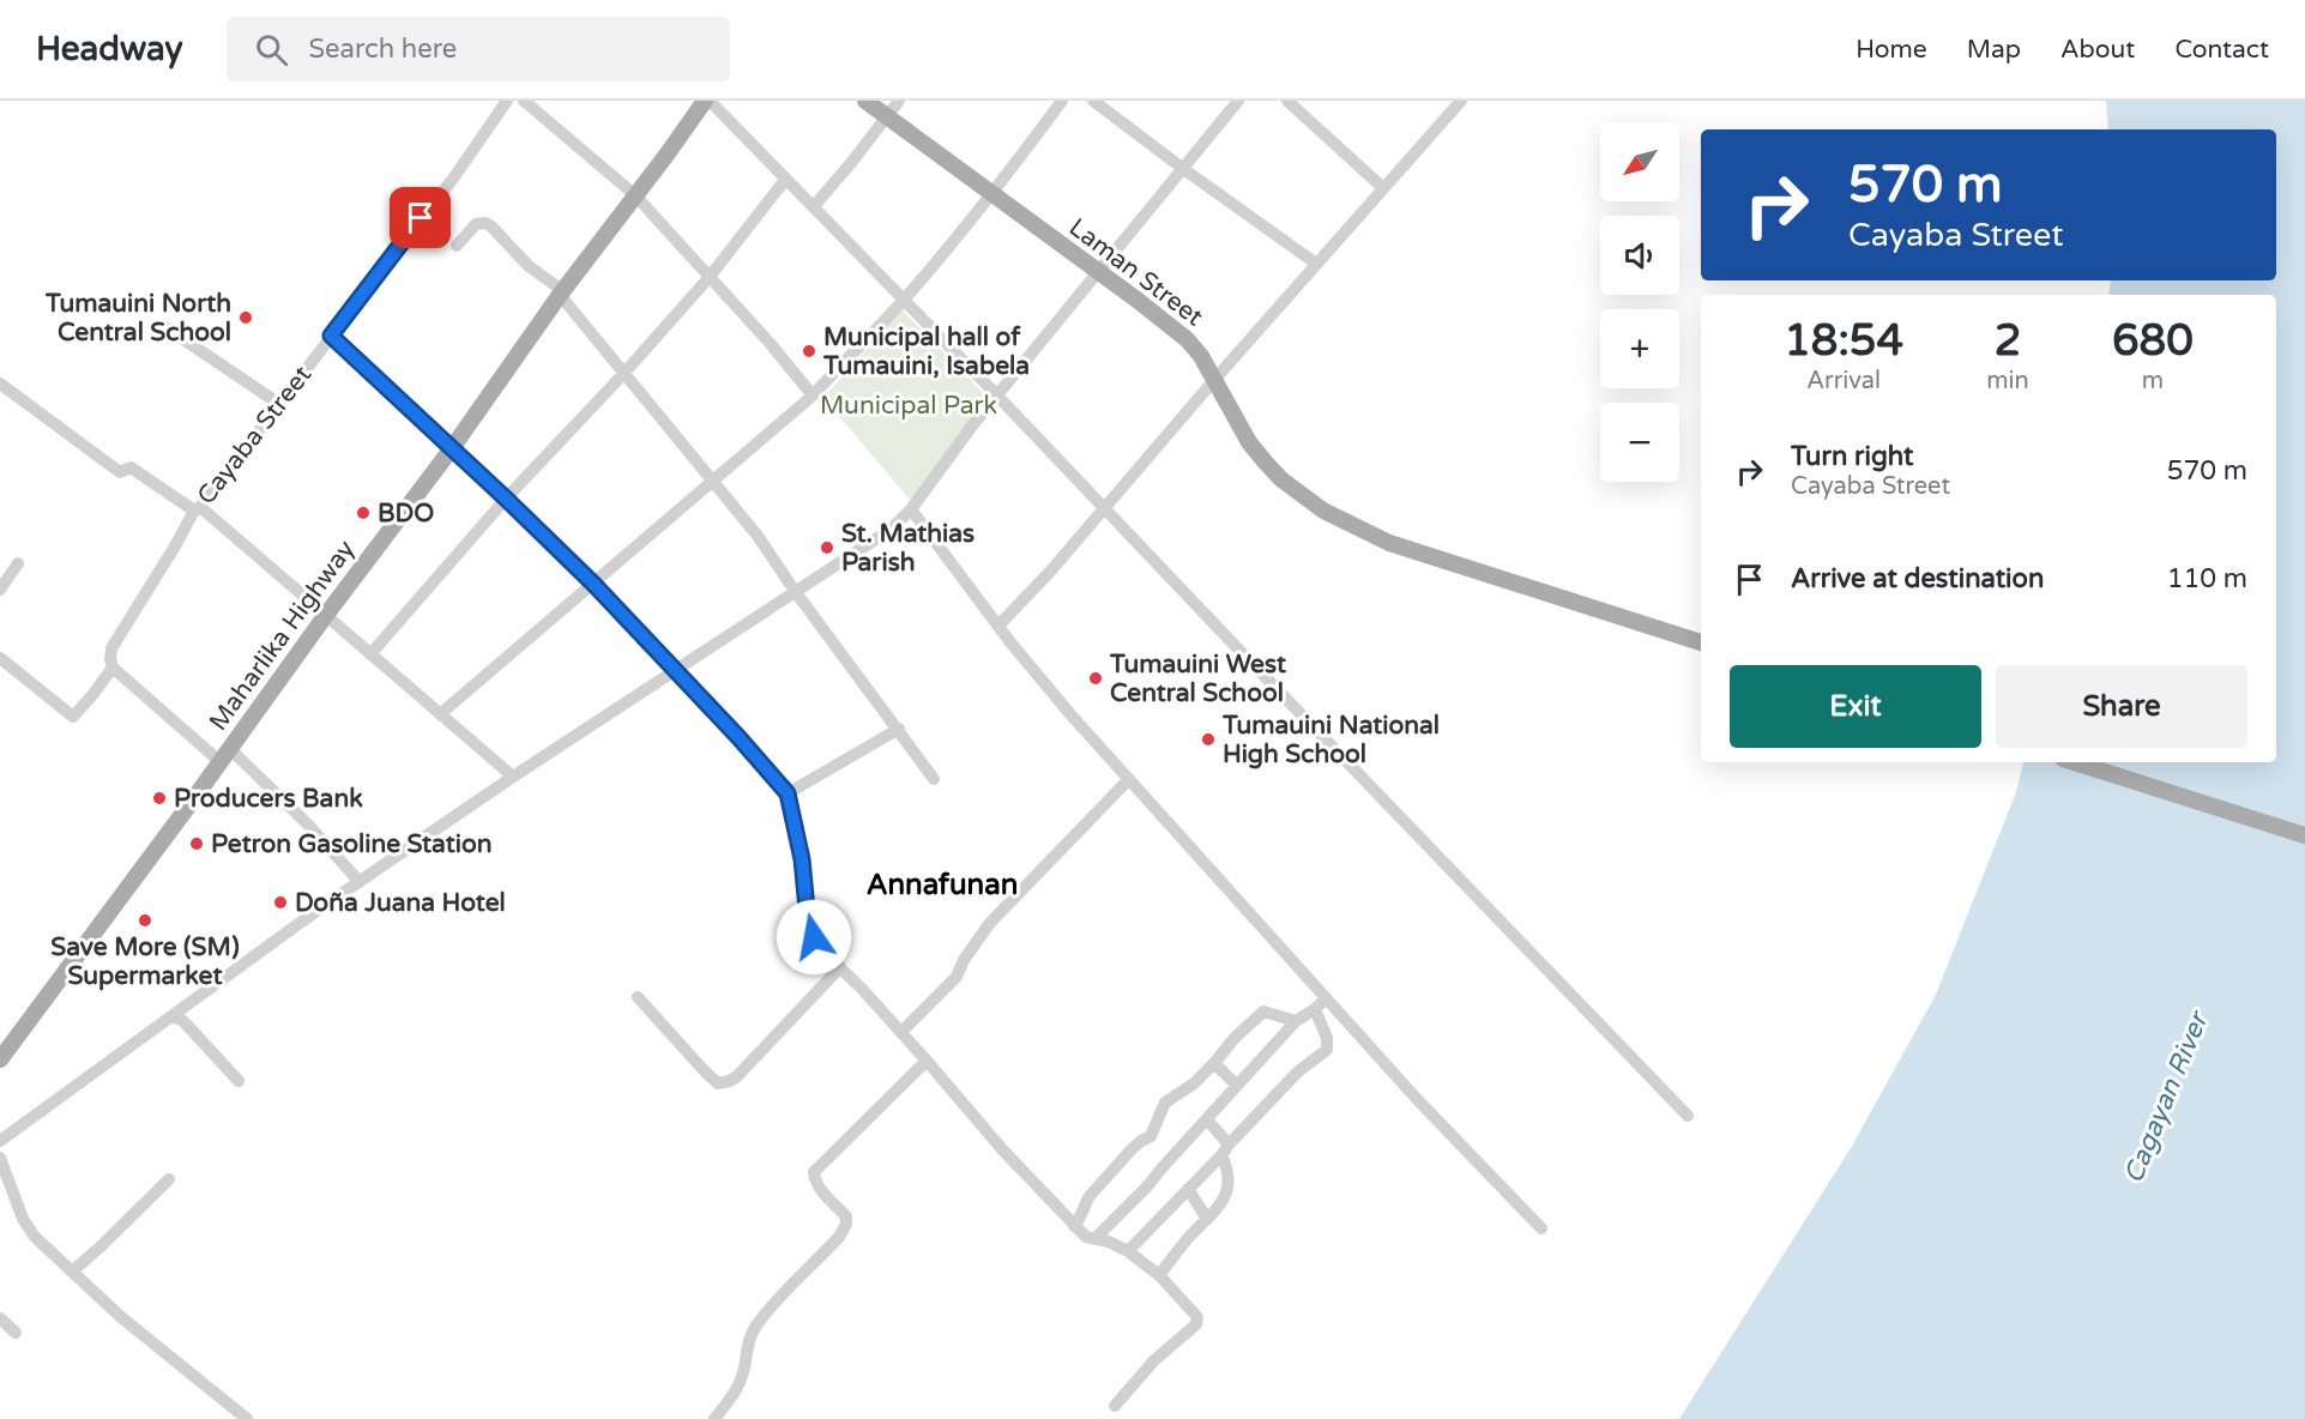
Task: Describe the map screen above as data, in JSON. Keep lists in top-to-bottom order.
{
  "streets": {
    "main road": ["Laman Street", "Maharlika Highway"],
    "street": ["Cayaba Street"]
  },
  "districts": ["Annafunan"],
  "water": ["Cagayan River"],
  "parks": ["Municipal Park"],
  "places": [
    "Tumauini North Central School",
    "Municipal hall of Tumauini, Isabela",
    "BDO",
    "St. Mathias Parish",
    "Tumauini West Central School",
    "Tumauini National High School",
    "Producers Bank",
    "Petron Gasoline Station",
    "Doña Juana Hotel",
    "Save More (SM) Supermarket"
  ],
  "north": "bottom left",
  "page": {
    "header": "Headway",
    "search": "Search here",
    "nav": [
      "Home",
      "Map",
      "About",
      "Contact"
    ],
    "map_buttons": ["+", "−"],
    "turn": ["570 m", "Cayaba Street"],
    "eta": [
      "18:54",
      "Arrival",
      "2",
      "min",
      "680",
      "m"
    ],
    "list": [
      {
        "name": "Turn right",
        "note": "Cayaba Street",
        "value": "570 m"
      },
      {
        "name": "Arrive at destination",
        "value": "110 m"
      }
    ],
    "buttons": ["Exit", "Share"]
  }
}
